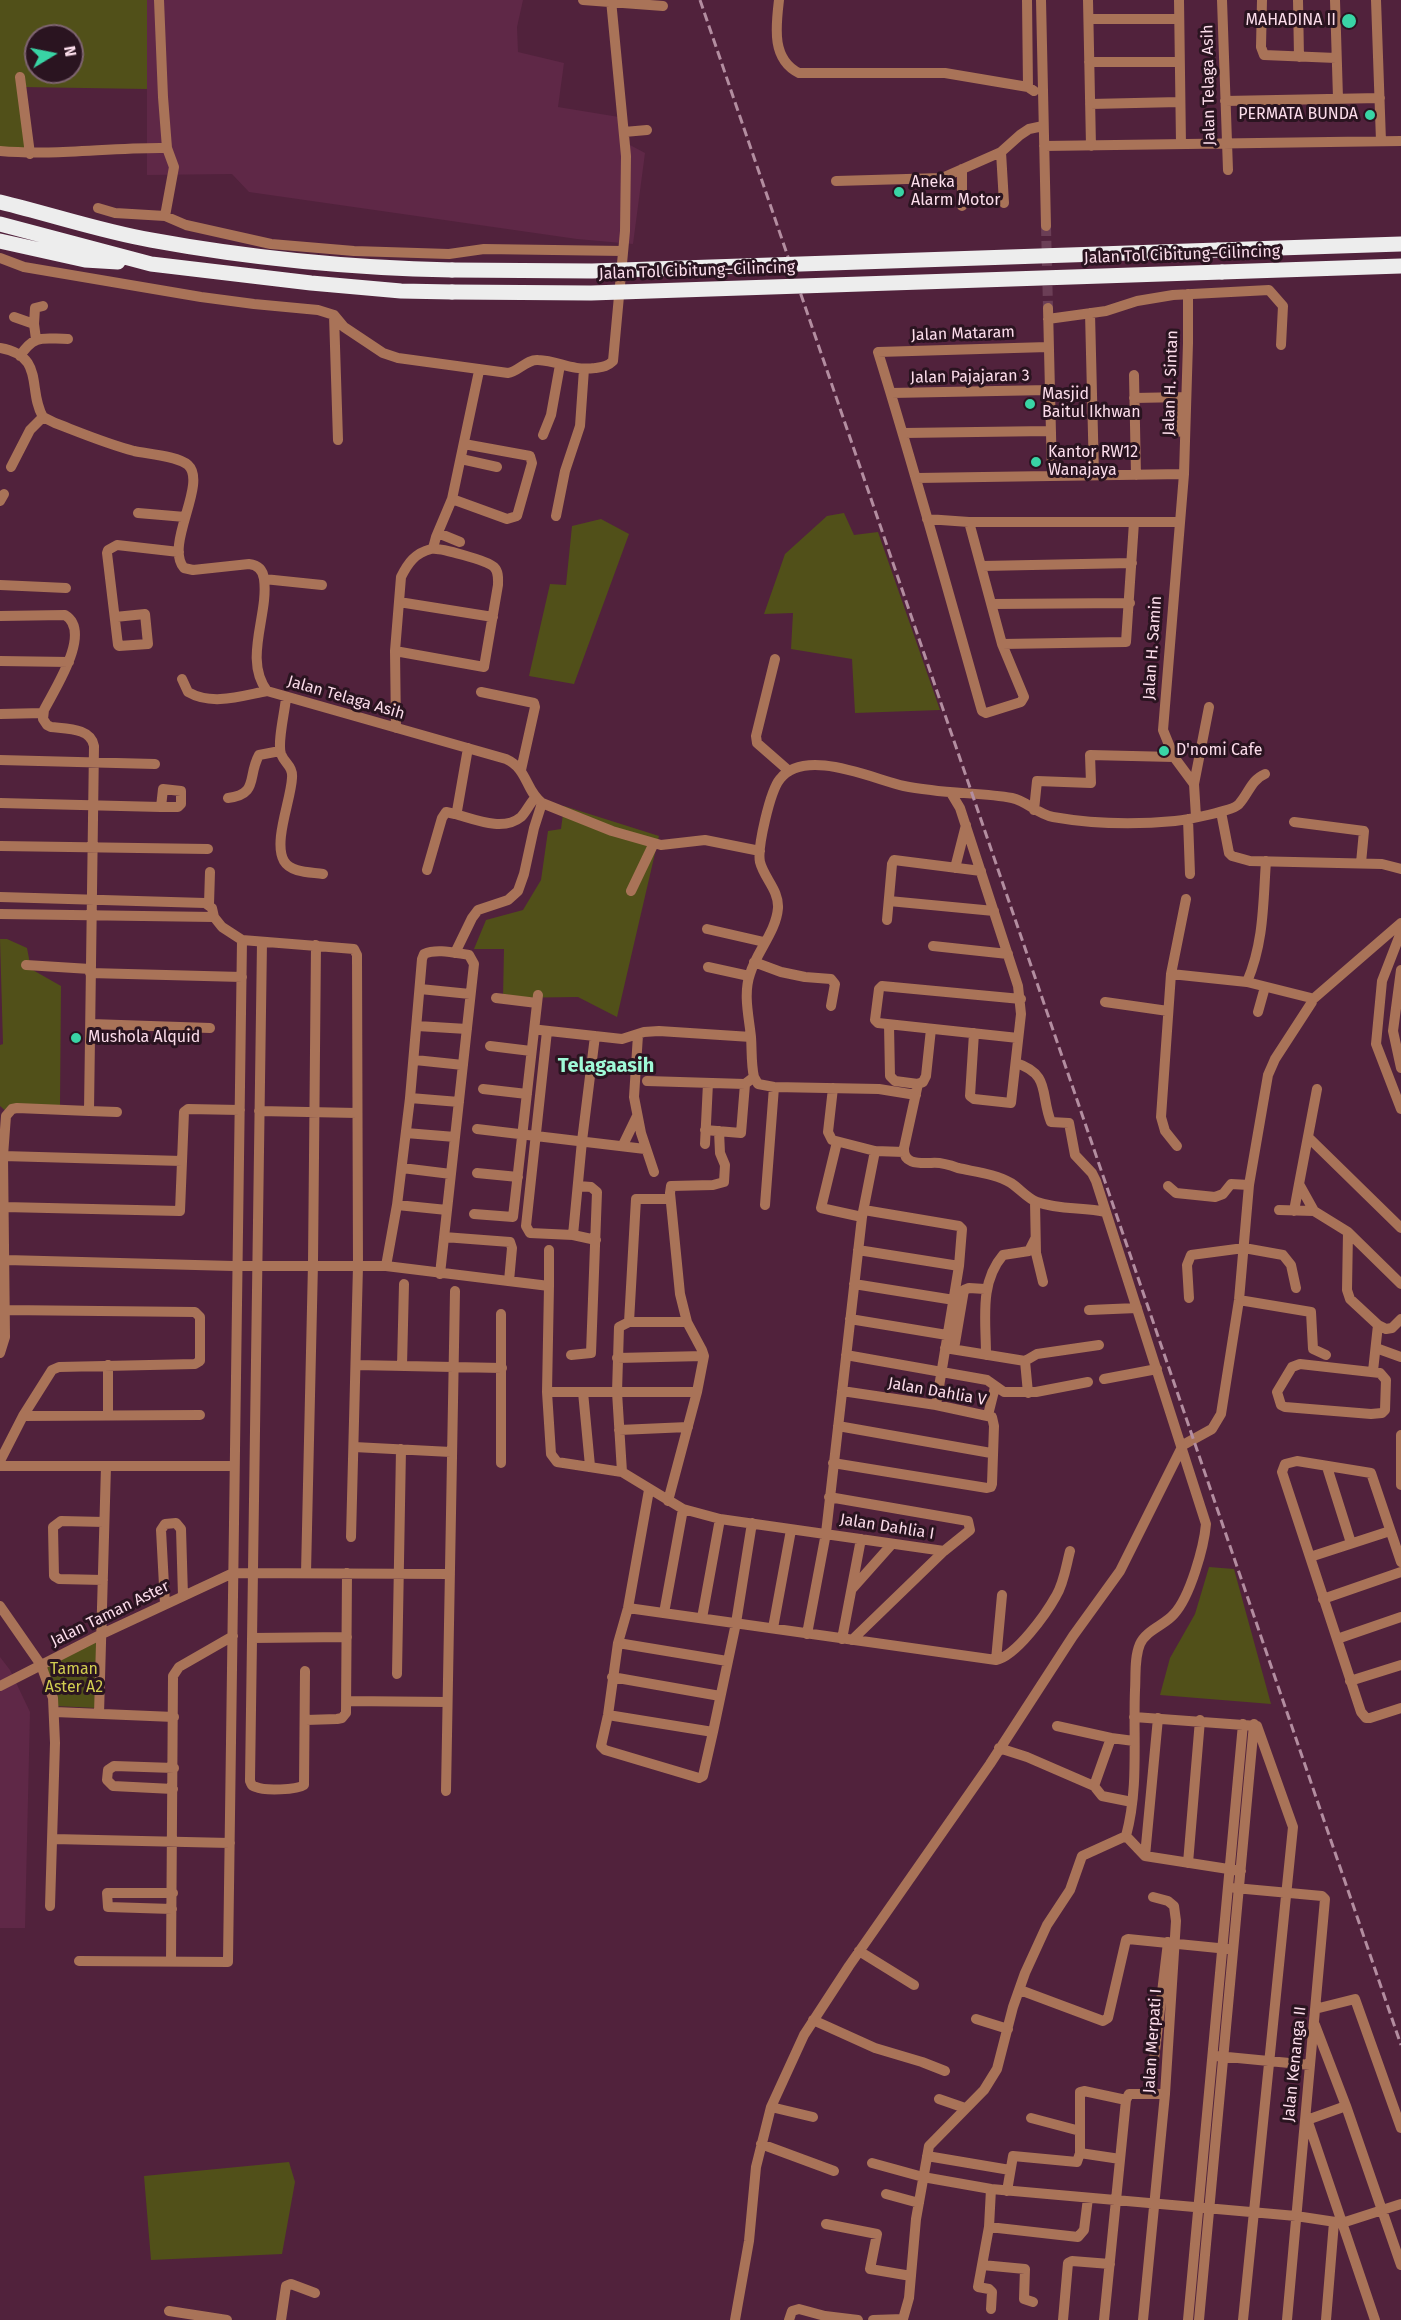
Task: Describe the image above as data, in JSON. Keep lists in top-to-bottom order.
{
  "streets": {
    "highway": ["Jalan Tol Cibitung–Cilincing"],
    "street": [
      "Jalan Telaga Asih",
      "Jalan Mataram",
      "Jalan Pajajaran 3",
      "Jalan H. Sintan",
      "Jalan H. Samin",
      "Jalan Dahlia V",
      "Jalan Dahlia I",
      "Jalan Taman Aster",
      "Jalan Merpati I",
      "Jalan Kenanga II"
    ]
  },
  "crossings": [
    ["Jalan Mataram", "Jalan Pajajaran 3"],
    ["Jalan H. Sintan", "Jalan H. Samin"]
  ],
  "districts": ["Telagaasih"],
  "parks": ["Taman Aster A2"],
  "places": [
    "MAHADINA II",
    "PERMATA BUNDA",
    "Aneka Alarm Motor",
    "Masjid Baitul Ikhwan",
    "Kantor RW12 Wanajaya",
    "D'nomi Cafe",
    "Mushola Alquid"
  ],
  "north": "right"
}
